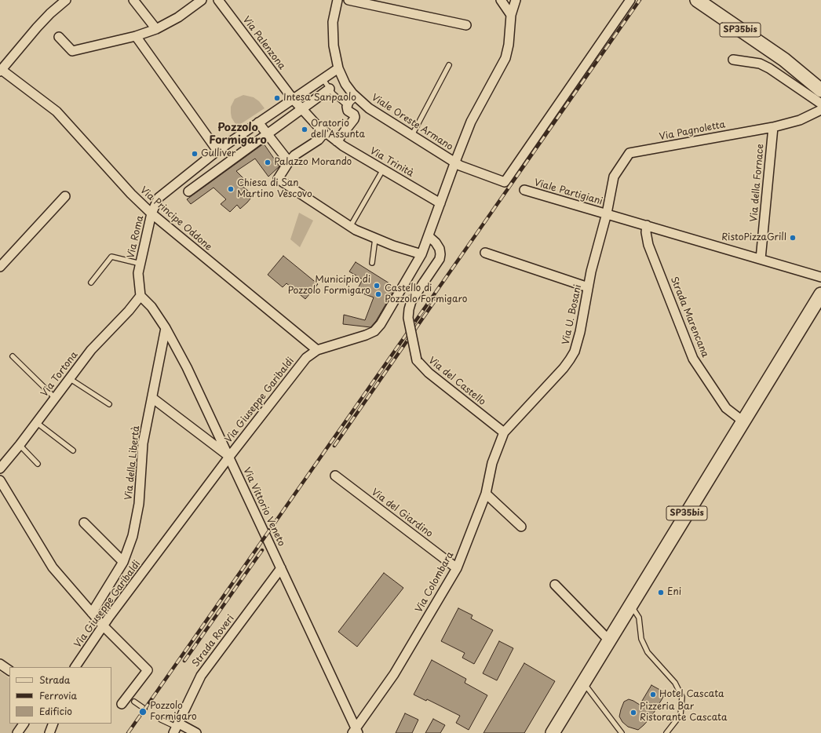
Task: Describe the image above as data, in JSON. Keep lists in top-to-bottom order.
{
  "streets": {
    "main road": ["SP35bis"],
    "street": [
      "Via Palenzona",
      "Viale Oreste Armano",
      "Via Pagnoletta",
      "Via Trinità",
      "Via della Fornace",
      "Viale Partigiani",
      "Via Principe Oddone",
      "Via Roma",
      "Via U. Bosani",
      "Strada Marencana",
      "Via Tortona",
      "Via del Castello",
      "Via Giuseppe Garibaldi",
      "Via della Libertà",
      "Via Vittorio Veneto",
      "Via del Giardino",
      "Via Colombara",
      "Strada Roveri"
    ]
  },
  "crossings": [
    ["SP35bis", "Strada Marencana"],
    ["Via Palenzona", "Via Trinità"],
    ["Via Palenzona", "Via Roma"],
    ["Viale Oreste Armano", "Via Roma"],
    ["Viale Oreste Armano", "Via Giuseppe Garibaldi"],
    ["Via Pagnoletta", "Via della Fornace"],
    ["Via Pagnoletta", "Viale Partigiani"],
    ["Via Pagnoletta", "Via U. Bosani"],
    ["Via Trinità", "Via Roma"],
    ["Via Trinità", "Via Giuseppe Garibaldi"],
    ["Via della Fornace", "Viale Partigiani"],
    ["Viale Partigiani", "Via U. Bosani"],
    ["Viale Partigiani", "Strada Marencana"],
    ["Via Principe Oddone", "Via Roma"],
    ["Via Principe Oddone", "Via Giuseppe Garibaldi"],
    ["Via Roma", "Via Tortona"],
    ["Via Roma", "Via Vittorio Veneto"],
    ["Via U. Bosani", "Via del Castello"],
    ["Via U. Bosani", "Via Colombara"],
    ["Via Tortona", "Via Vittorio Veneto"],
    ["Via del Castello", "Via Giuseppe Garibaldi"],
    ["Via del Castello", "Via Colombara"],
    ["Via Giuseppe Garibaldi", "Via Vittorio Veneto"],
    ["Via della Libertà", "Via Vittorio Veneto"],
    ["Via Vittorio Veneto", "Via Colombara"],
    ["Via Vittorio Veneto", "Strada Roveri"],
    ["Via del Giardino", "Via Colombara"]
  ],
  "districts": ["Pozzolo Formigaro"],
  "places": [
    "Intesa Sanpaolo",
    "Oratorio dell'Assunta",
    "Gulliver",
    "Palazzo Morando",
    "Chiesa di San Martino Vescovo",
    "RistoPizzaGrill",
    "Municipio di Pozzolo Formigaro",
    "Castello di Pozzolo Formigaro",
    "Eni",
    "Hotel Cascata",
    "Pozzolo Formigaro",
    "Pizzeria Bar Ristorante Cascata"
  ],
  "legend": ["Strada", "Ferrovia", "Edificio"]
}
